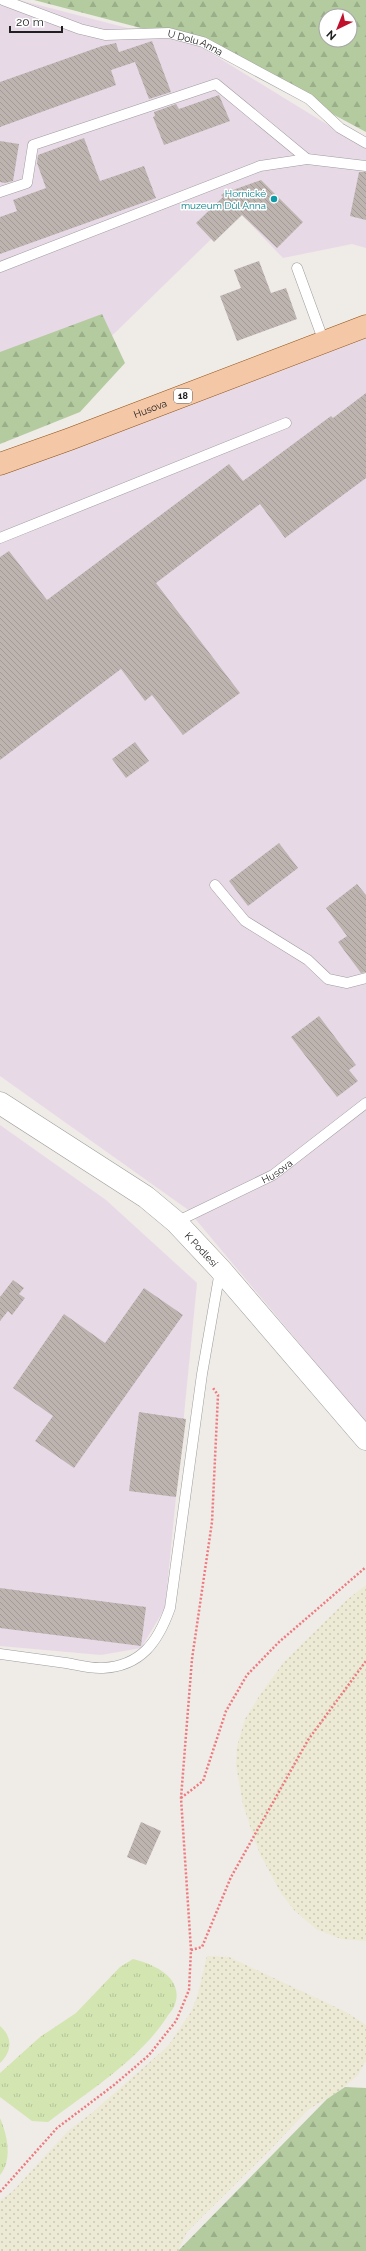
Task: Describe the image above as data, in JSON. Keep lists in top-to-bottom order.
{
  "streets": {
    "main road": ["18", "Husova"],
    "street": ["K Podlesí"],
    "lane": ["U Dolu Anna"]
  },
  "crossings": [
    ["Husova", "K Podlesí"]
  ],
  "places": ["Hornické muzeum Důl Anna"],
  "scale_bar": "20 m",
  "north": "bottom left"
}
